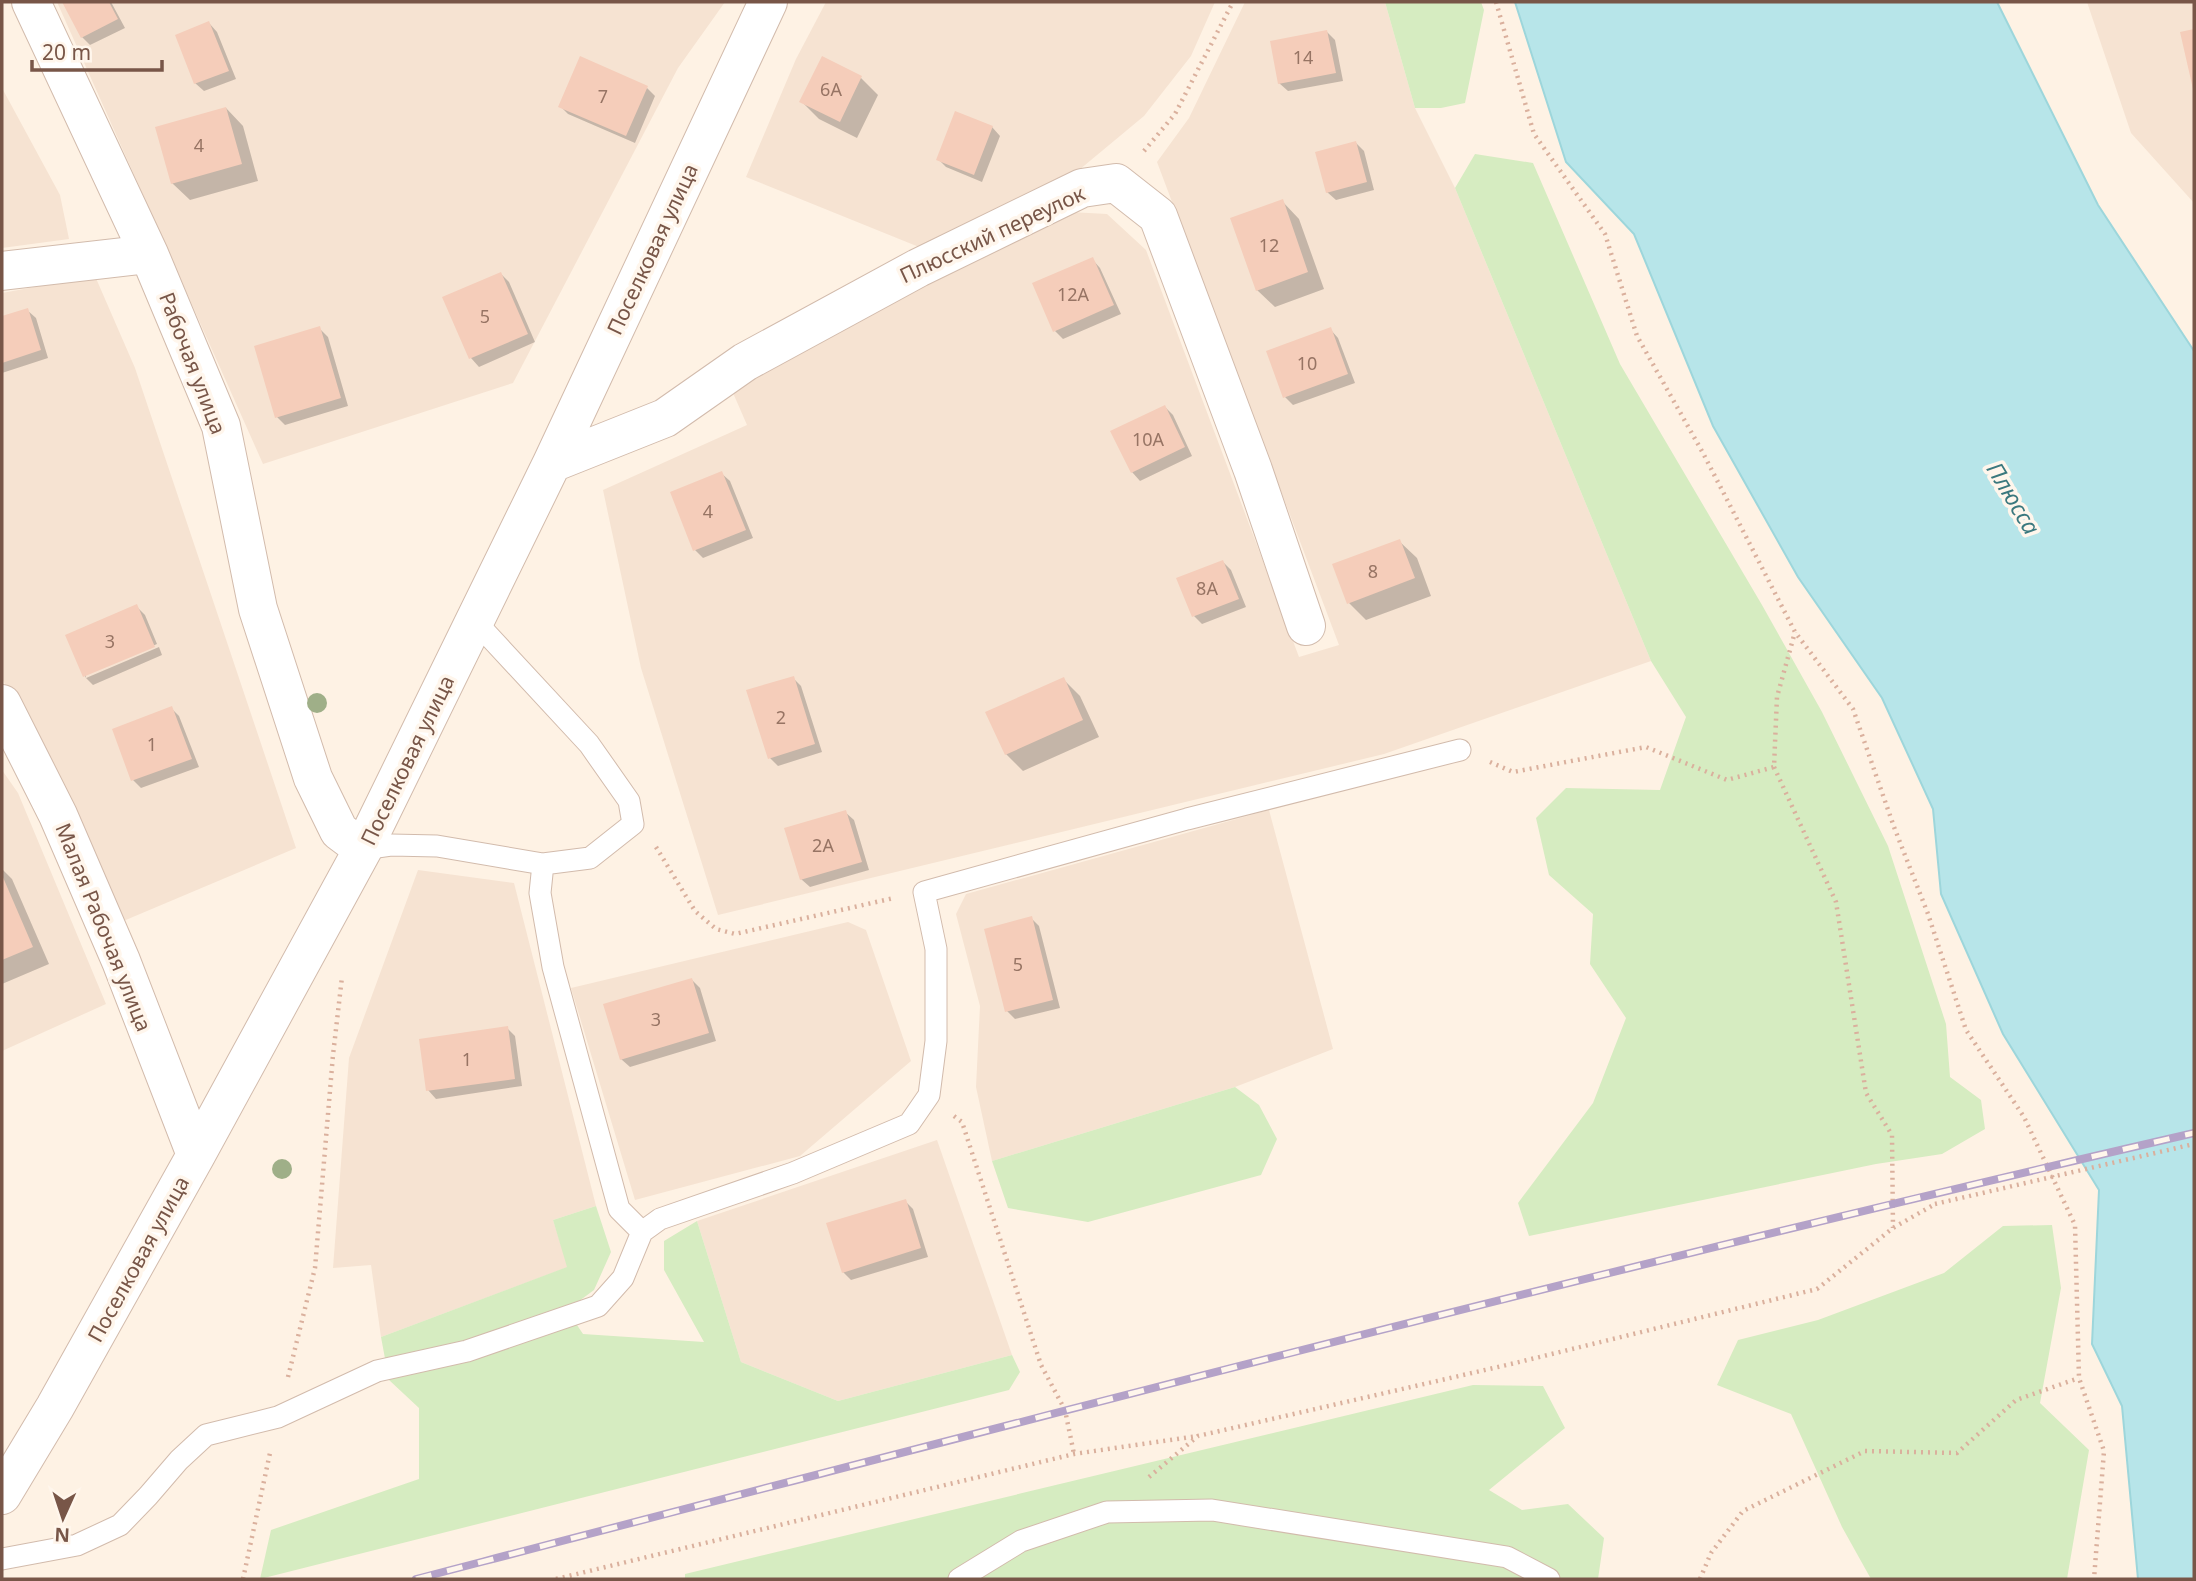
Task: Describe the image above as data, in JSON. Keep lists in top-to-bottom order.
{
  "streets": {
    "street": [
      "Плюсский переулок",
      "Поселковая улица",
      "Рабочая улица",
      "Малая Рабочая улица"
    ]
  },
  "crossings": [
    ["Плюсский переулок", "Поселковая улица"],
    ["Поселковая улица", "Рабочая улица"],
    ["Поселковая улица", "Малая Рабочая улица"]
  ],
  "water": ["Плюсса"],
  "house_numbers": [
    "14",
    "6А",
    "7",
    "4",
    "12",
    "12А",
    "5",
    "10",
    "10А",
    "4",
    "8",
    "8А",
    "3",
    "2",
    "1",
    "2А",
    "5",
    "3",
    "1"
  ],
  "scale_bar": "20 m",
  "north": "bottom"
}
